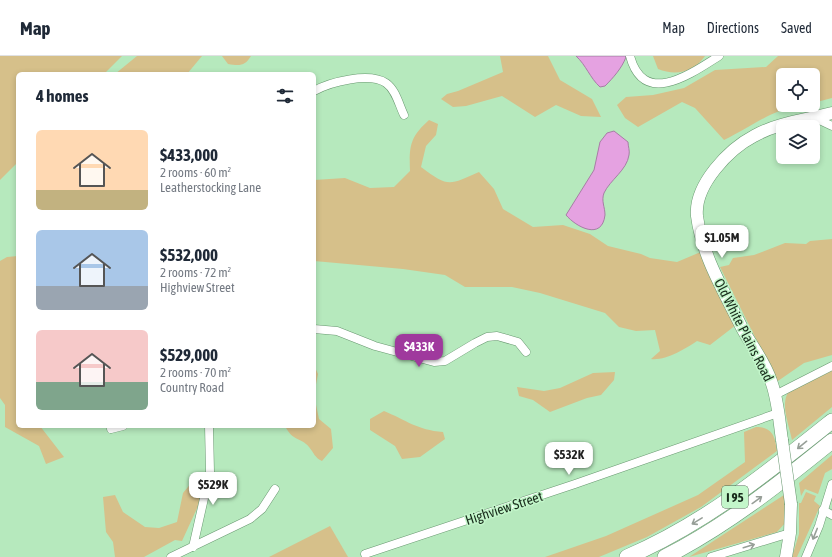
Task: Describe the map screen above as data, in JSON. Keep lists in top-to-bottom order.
{
  "streets": {
    "highway": ["I 95"],
    "street": ["Old White Plains Road", "Highview Street"]
  },
  "crossings": [
    ["Old White Plains Road", "Highview Street"]
  ],
  "page": {
    "header": "Map",
    "nav": ["Map", "Directions", "Saved"],
    "heading": "4 homes",
    "list": [
      {
        "name": "$433,000",
        "note": "2 rooms · 60 m² · Leatherstocking Lane"
      },
      {
        "name": "$532,000",
        "note": "2 rooms · 72 m² · Highview Street"
      },
      {
        "name": "$529,000",
        "note": "2 rooms · 70 m² · Country Road"
      }
    ],
    "price": [
      "$1.05M",
      "$433K",
      "$532K",
      "$529K"
    ]
  }
}
